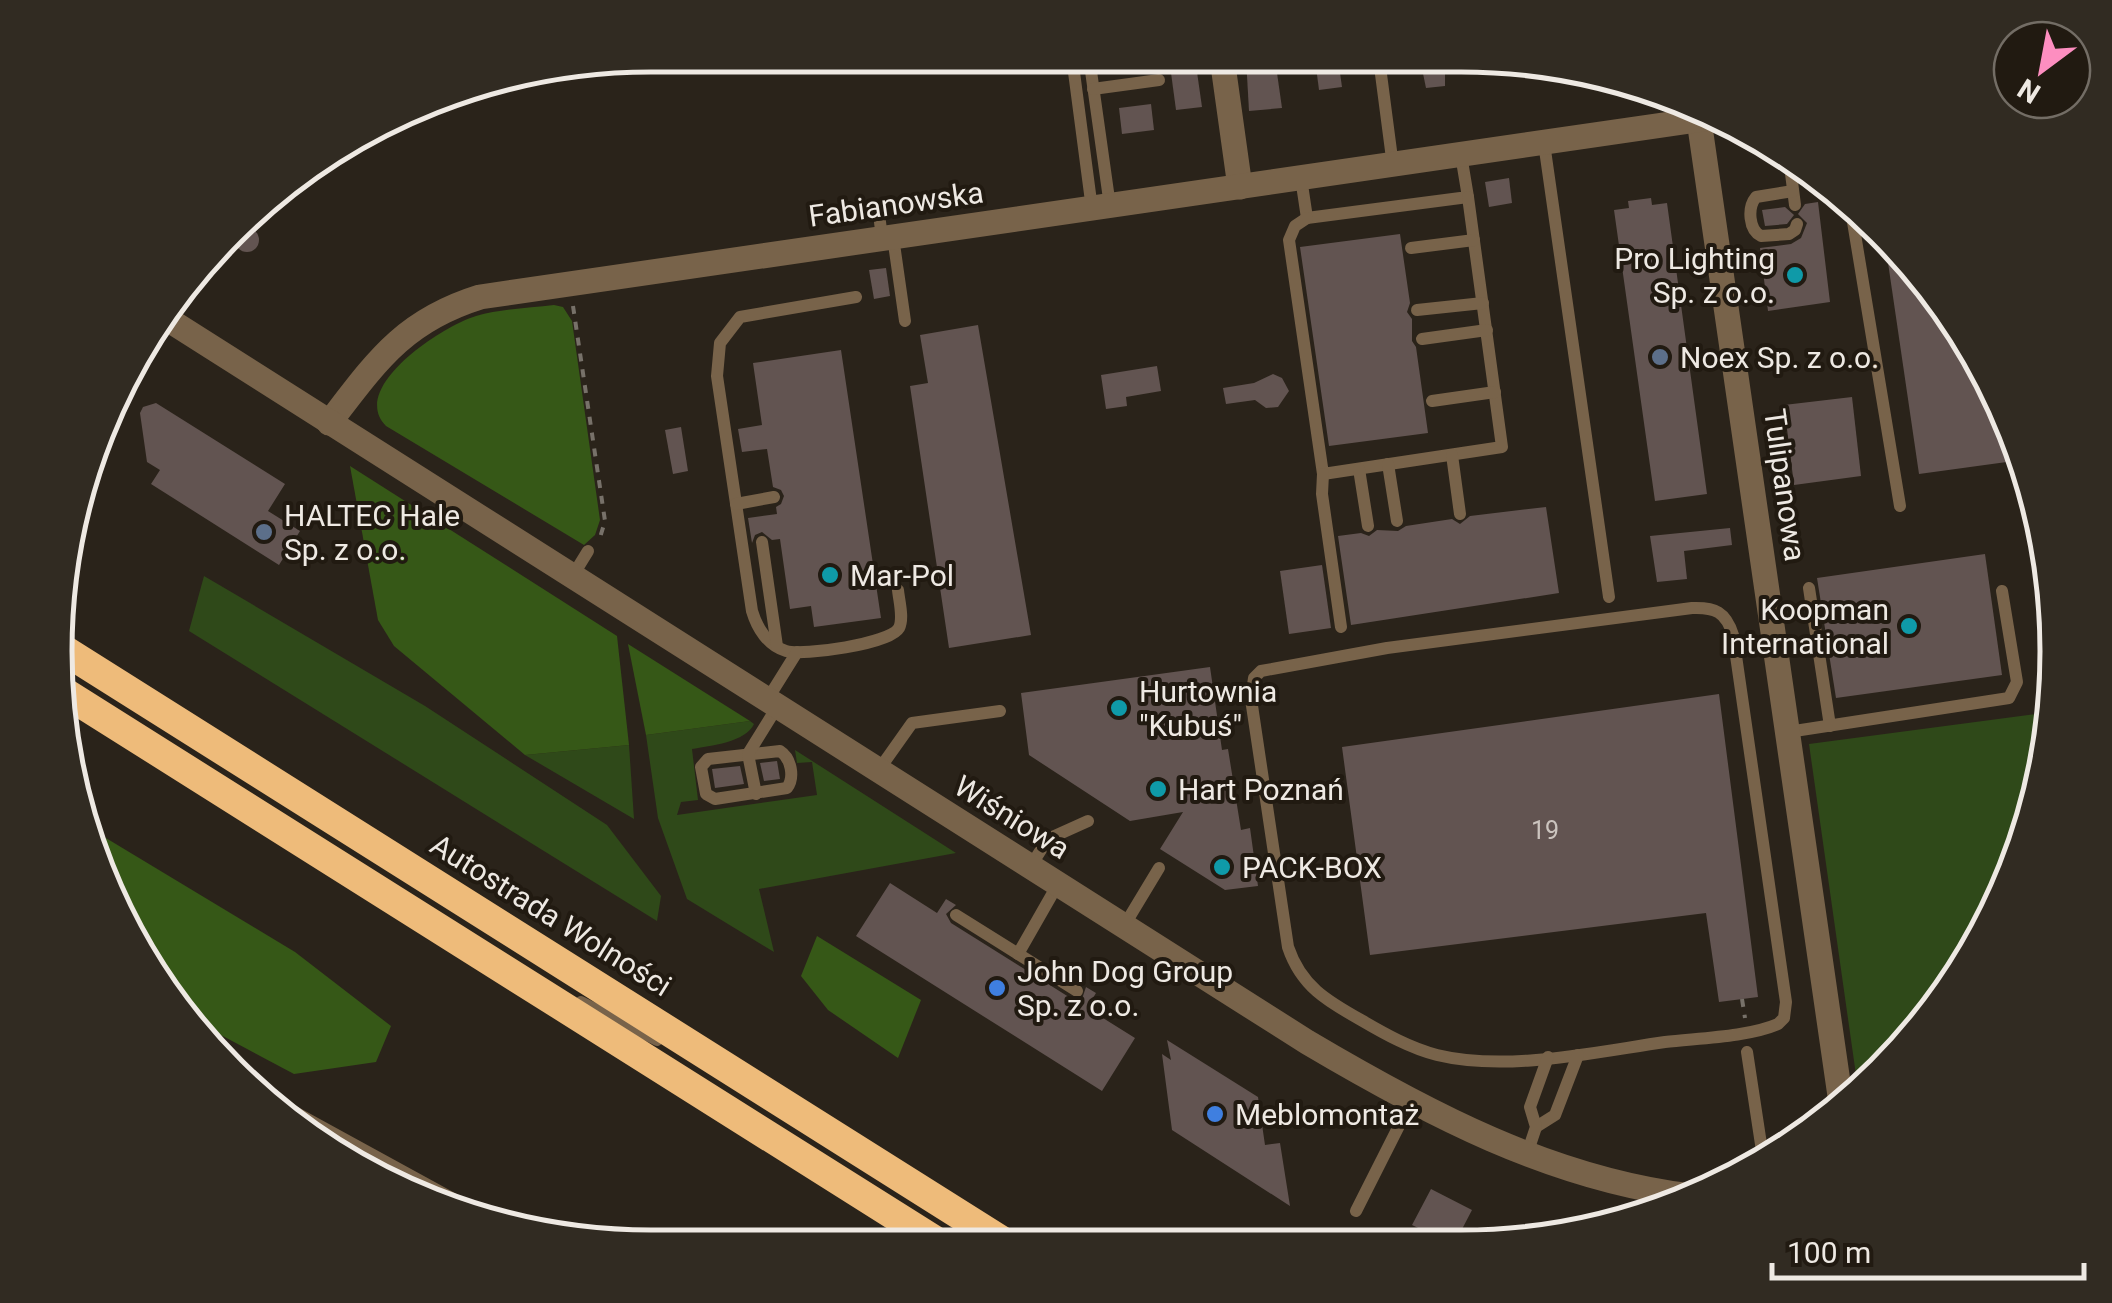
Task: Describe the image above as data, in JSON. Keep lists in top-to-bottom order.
{
  "streets": {
    "highway": ["Autostrada Wolności"],
    "street": ["Fabianowska", "Tulipanowa", "Wiśniowa"]
  },
  "crossings": [
    ["Fabianowska", "Wiśniowa"]
  ],
  "places": [
    "Pro Lighting Sp. z o.o.",
    "Noex Sp. z o.o.",
    "HALTEC Hale Sp. z o.o.",
    "Mar-Pol",
    "Koopman International",
    "Hurtownia \"Kubuś\"",
    "Hart Poznań",
    "PACK-BOX",
    "John Dog Group Sp. z o.o.",
    "Meblomontaż"
  ],
  "house_numbers": ["19"],
  "scale_bar": "100 m",
  "north": "bottom left"
}
